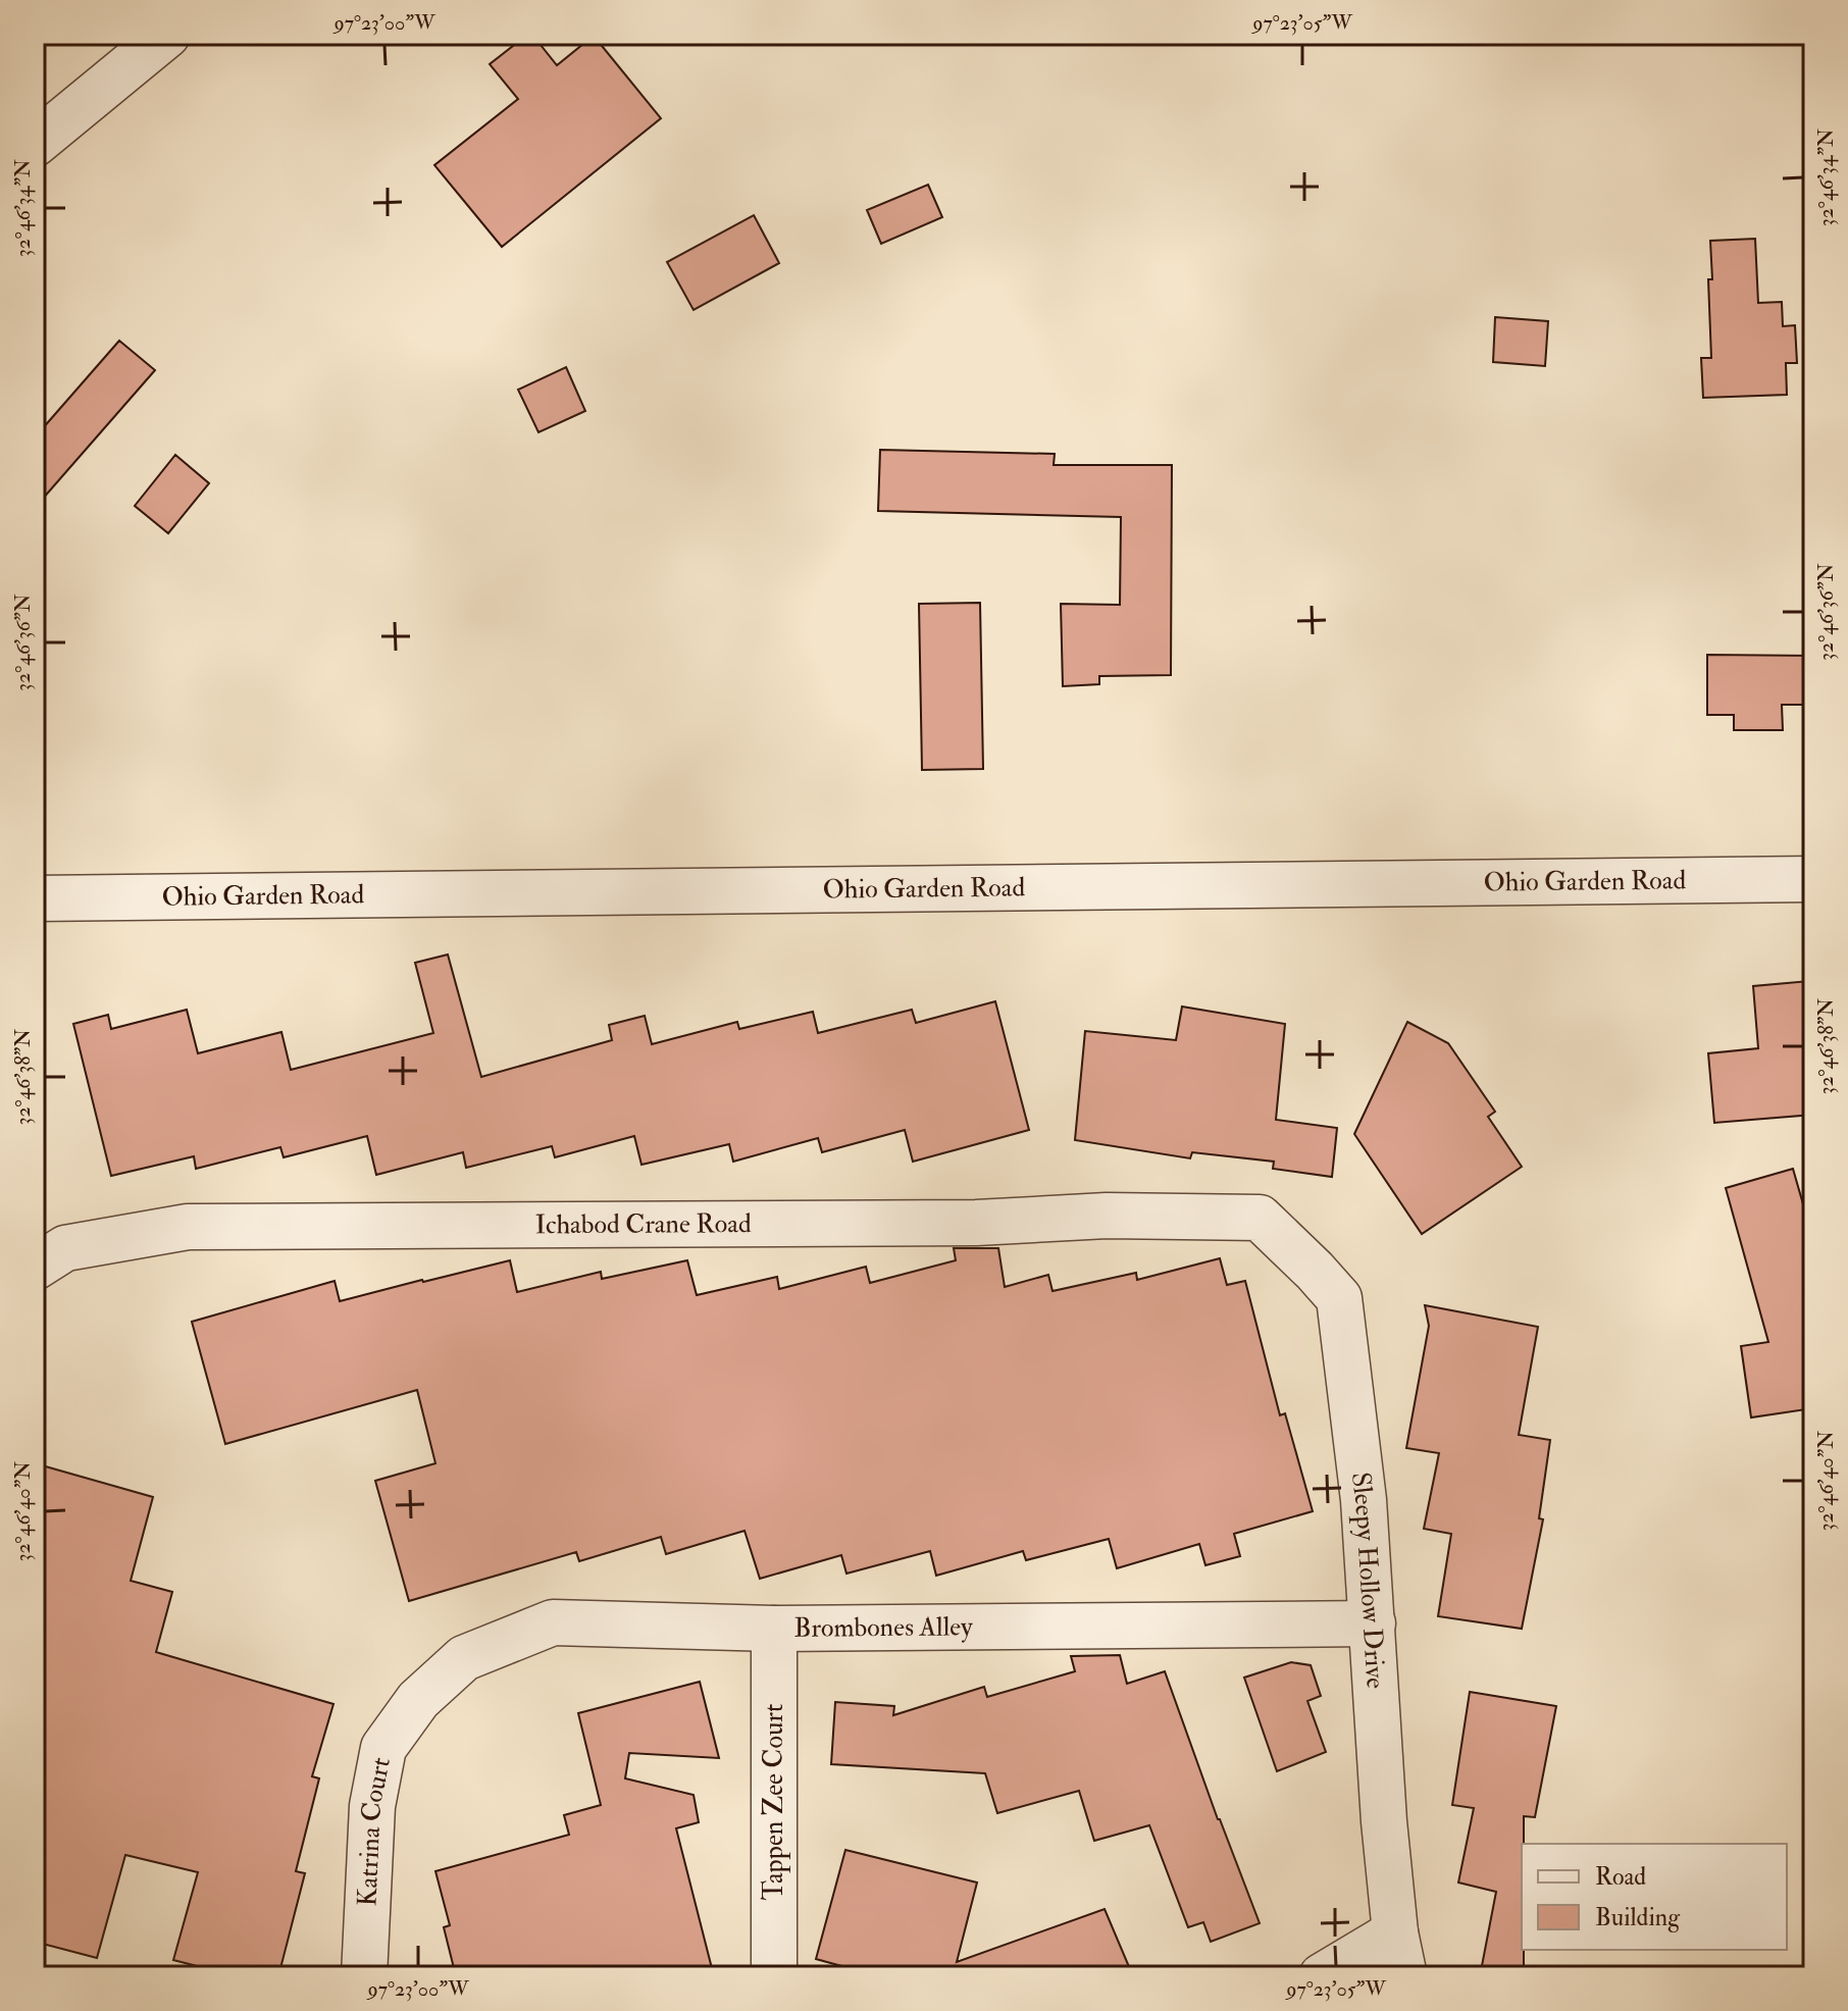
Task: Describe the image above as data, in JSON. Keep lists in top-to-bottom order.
{
  "streets": {
    "street": [
      "Ohio Garden Road",
      "Ichabod Crane Road",
      "Sleepy Hollow Drive",
      "Brombones Alley",
      "Tappen Zee Court",
      "Katrina Court"
    ]
  },
  "crossings": [
    ["Ichabod Crane Road", "Sleepy Hollow Drive"],
    ["Sleepy Hollow Drive", "Brombones Alley"],
    ["Brombones Alley", "Tappen Zee Court"],
    ["Brombones Alley", "Katrina Court"]
  ],
  "legend": ["Road", "Building"],
  "coordinates": [
    "97°23'00\"W",
    "97°23'05\"W",
    "32°46'34\"N",
    "32°46'36\"N",
    "32°46'38\"N",
    "32°46'40\"N"
  ]
}
